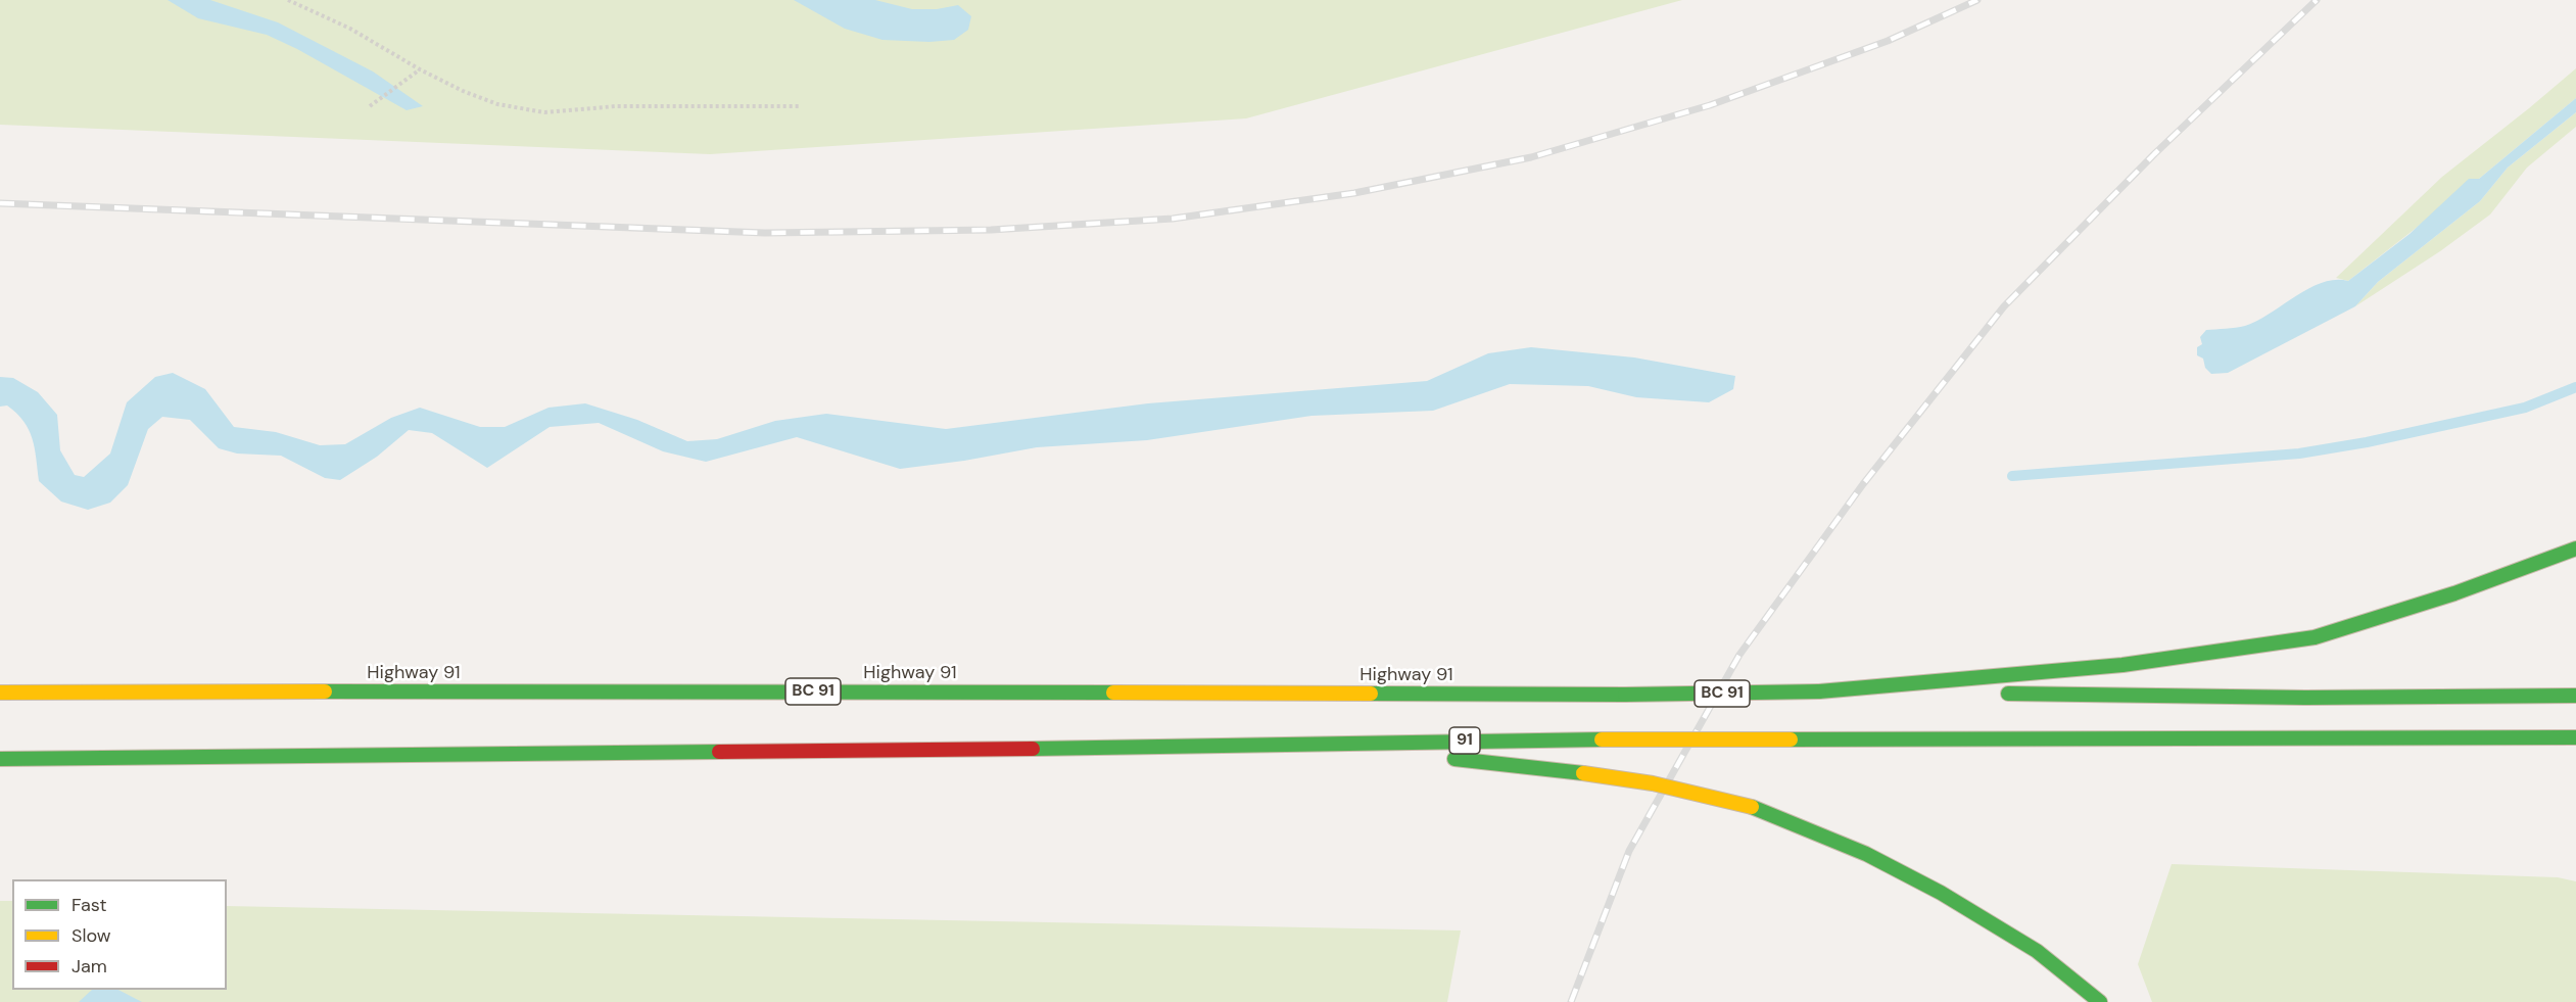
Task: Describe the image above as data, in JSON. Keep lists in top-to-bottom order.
{
  "streets": {
    "highway": ["Highway 91", "BC 91", "91"]
  },
  "legend": ["Fast", "Slow", "Jam"]
}
